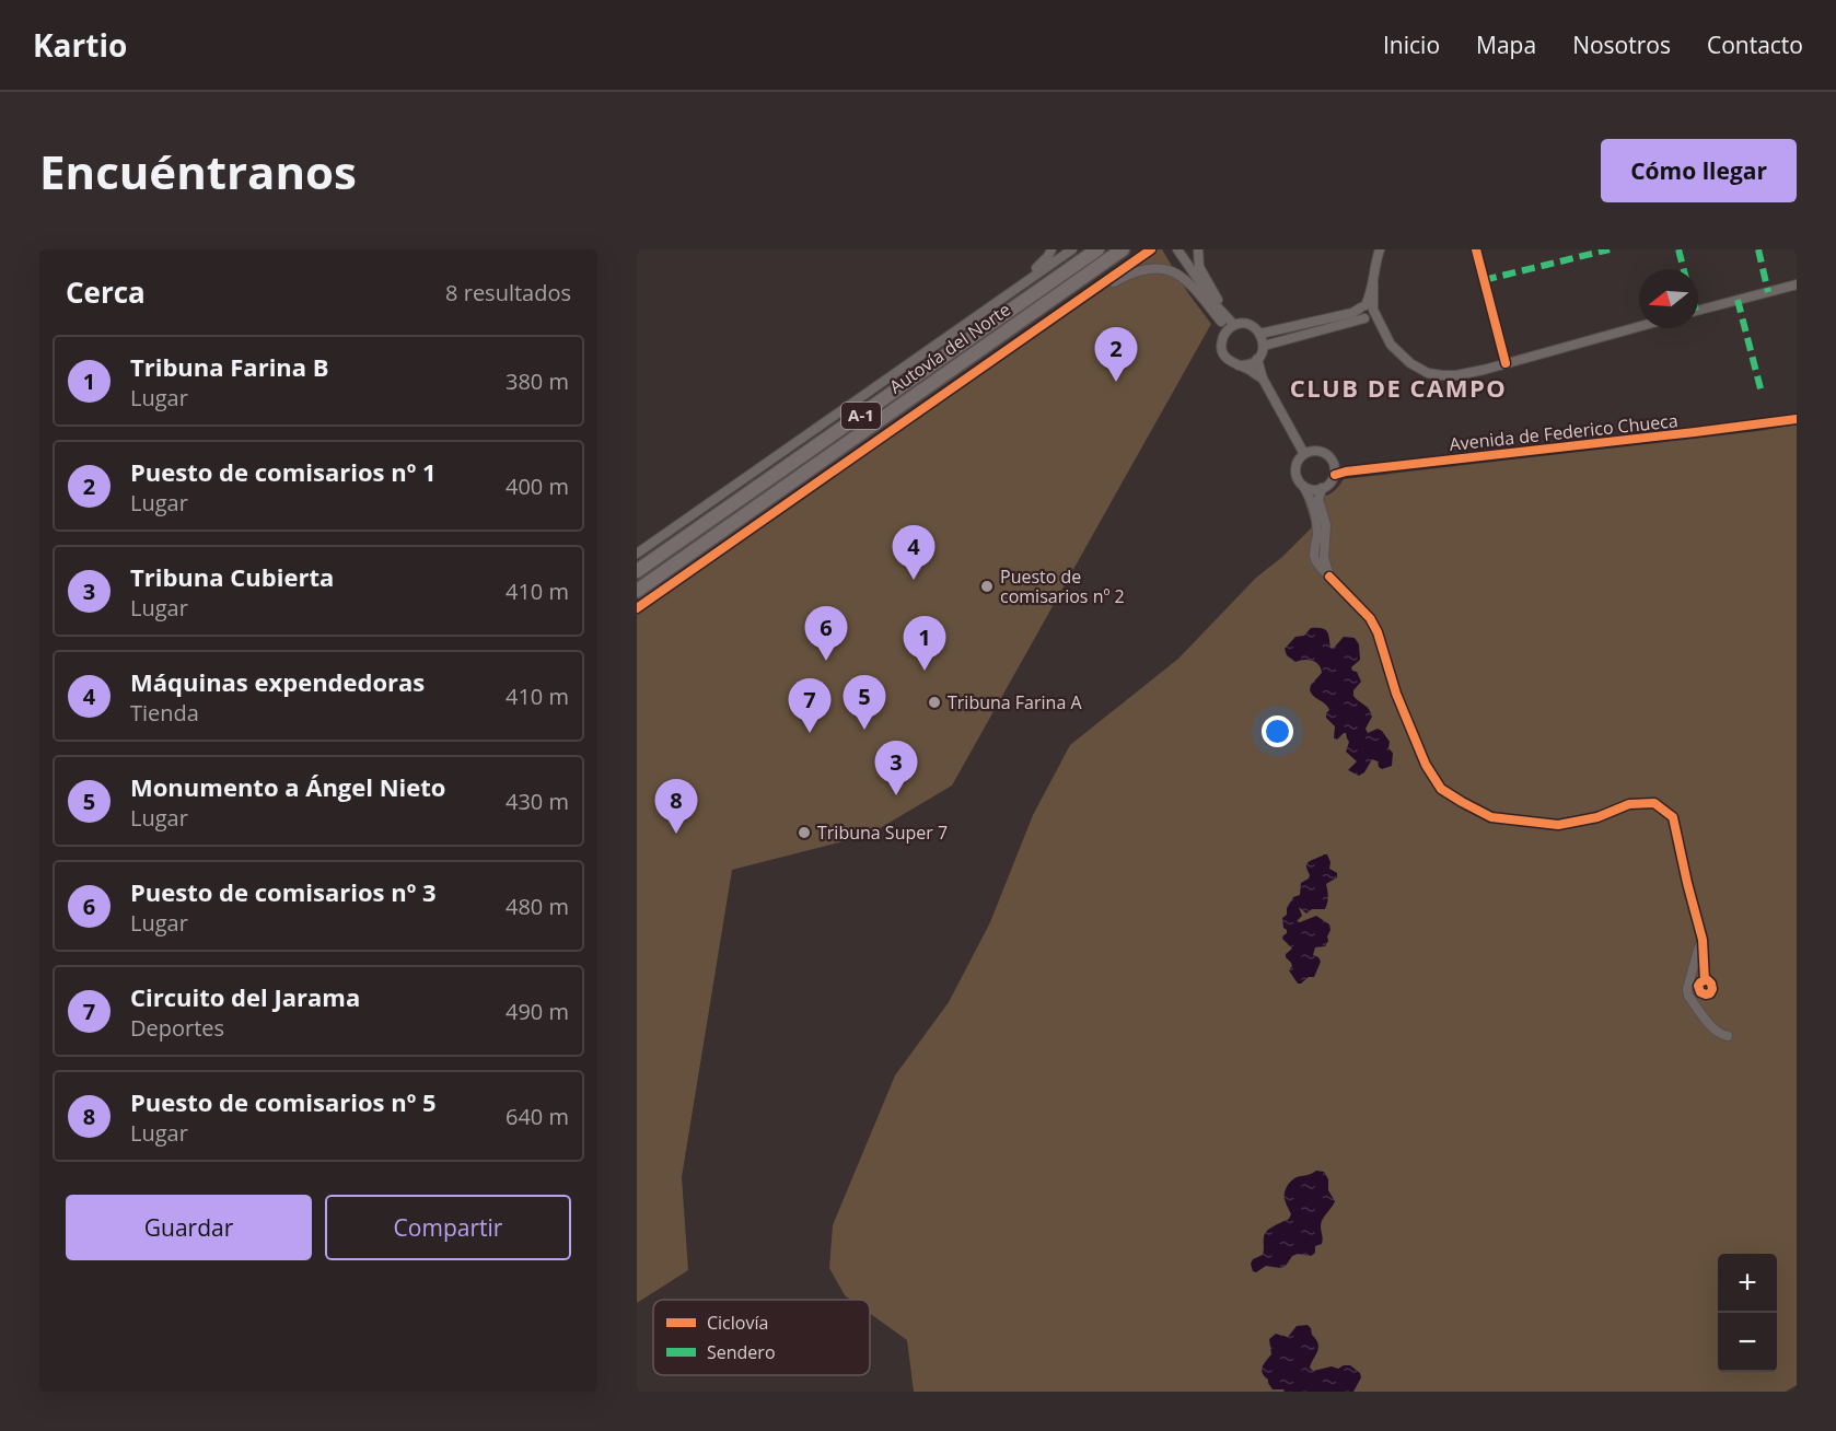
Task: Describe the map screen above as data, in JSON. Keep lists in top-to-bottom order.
{
  "streets": {
    "highway": ["Autovía del Norte", "A-1"],
    "street": ["Avenida de Federico Chueca"]
  },
  "districts": ["CLUB DE CAMPO"],
  "places": ["Puesto de comisarios nº 2", "Tribuna Farina A", "Tribuna Super 7"],
  "legend": ["Ciclovía", "Sendero"],
  "north": "left",
  "page": {
    "header": "Kartio",
    "nav": [
      "Inicio",
      "Mapa",
      "Nosotros",
      "Contacto"
    ],
    "buttons": [
      "Cómo llegar",
      ["Guardar", "Compartir"]
    ],
    "title": "Encuéntranos",
    "heading": ["Cerca", "8 resultados"],
    "pins": [
      "2",
      "4",
      "6",
      "1",
      "5",
      "7",
      "3",
      "8"
    ],
    "list": [
      {
        "mark": "1",
        "name": "Tribuna Farina B",
        "note": "Lugar",
        "value": "380 m"
      },
      {
        "mark": "2",
        "name": "Puesto de comisarios nº 1",
        "note": "Lugar",
        "value": "400 m"
      },
      {
        "mark": "3",
        "name": "Tribuna Cubierta",
        "note": "Lugar",
        "value": "410 m"
      },
      {
        "mark": "4",
        "name": "Máquinas expendedoras",
        "note": "Tienda",
        "value": "410 m"
      },
      {
        "mark": "5",
        "name": "Monumento a Ángel Nieto",
        "note": "Lugar",
        "value": "430 m"
      },
      {
        "mark": "6",
        "name": "Puesto de comisarios nº 3",
        "note": "Lugar",
        "value": "480 m"
      },
      {
        "mark": "7",
        "name": "Circuito del Jarama",
        "note": "Deportes",
        "value": "490 m"
      },
      {
        "mark": "8",
        "name": "Puesto de comisarios nº 5",
        "note": "Lugar",
        "value": "640 m"
      }
    ],
    "map_buttons": ["+", "−"]
  }
}
